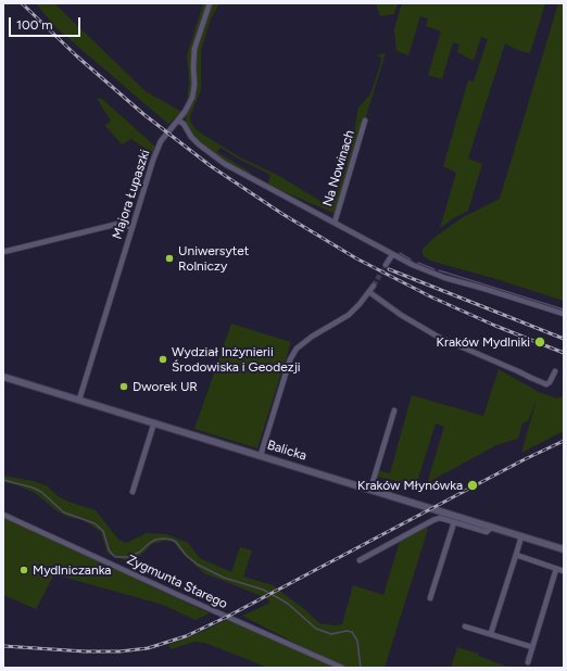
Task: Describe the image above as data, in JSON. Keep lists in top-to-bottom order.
{
  "streets": {
    "street": [
      "Na Nowinach",
      "Majora Łupaszki",
      "Balicka",
      "Zygmunta Starego"
    ]
  },
  "crossings": [
    ["Majora Łupaszki", "Balicka"]
  ],
  "places": [
    "Uniwersytet Rolniczy",
    "Kraków Mydlniki",
    "Wydział Inżynierii Środowiska i Geodezji",
    "Dworek UR",
    "Kraków Młynówka",
    "Mydlniczanka"
  ],
  "scale_bar": "100 m"
}
